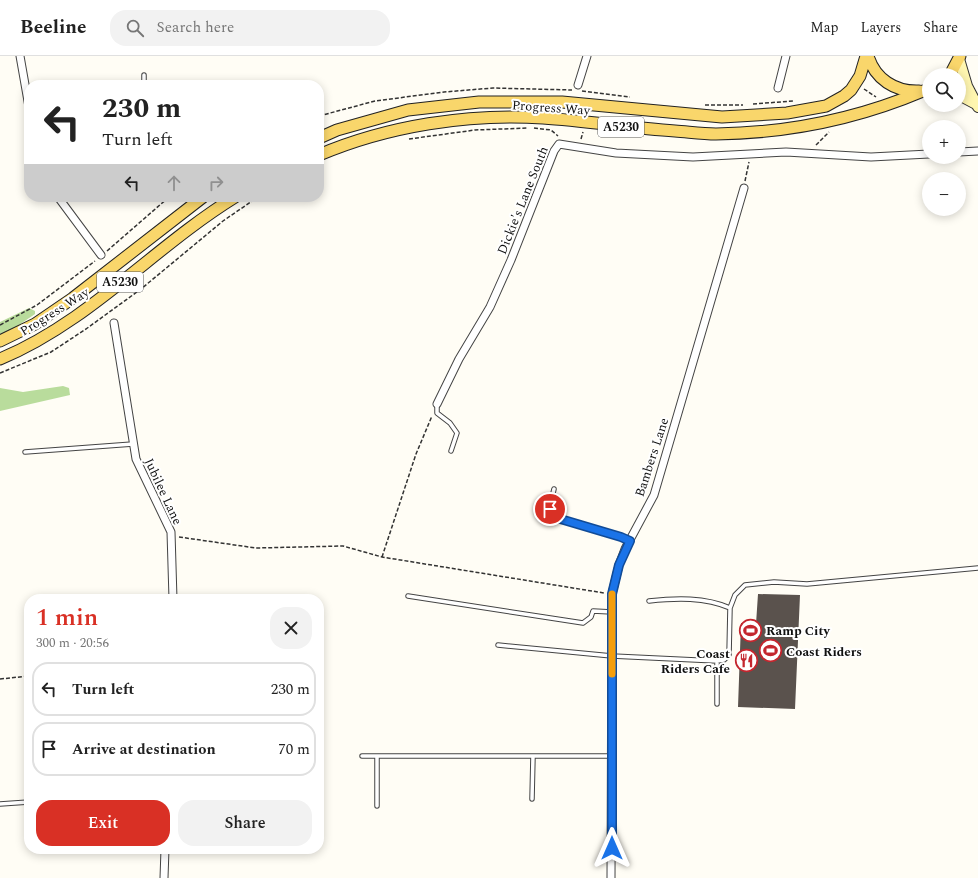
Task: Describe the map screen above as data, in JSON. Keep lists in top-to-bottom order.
{
  "streets": {
    "main road": ["Progress Way", "A5230"],
    "street": ["Dickie's Lane South", "Bambers Lane", "Jubilee Lane"]
  },
  "crossings": [
    ["Progress Way", "A5230"]
  ],
  "places": {
    "sports": ["Ramp City", "Coast Riders"],
    "restaurant": ["Coast Riders Cafe"]
  },
  "page": {
    "header": "Beeline",
    "search": "Search here",
    "nav": ["Map", "Layers", "Share"],
    "map_buttons": ["+", "−"],
    "turn": ["230 m", "Turn left"],
    "heading": ["1 min", "300 m · 20:56"],
    "list": [
      {
        "name": "Turn left",
        "value": "230 m"
      },
      {
        "name": "Arrive at destination",
        "value": "70 m"
      }
    ],
    "buttons": ["Exit", "Share"]
  }
}
